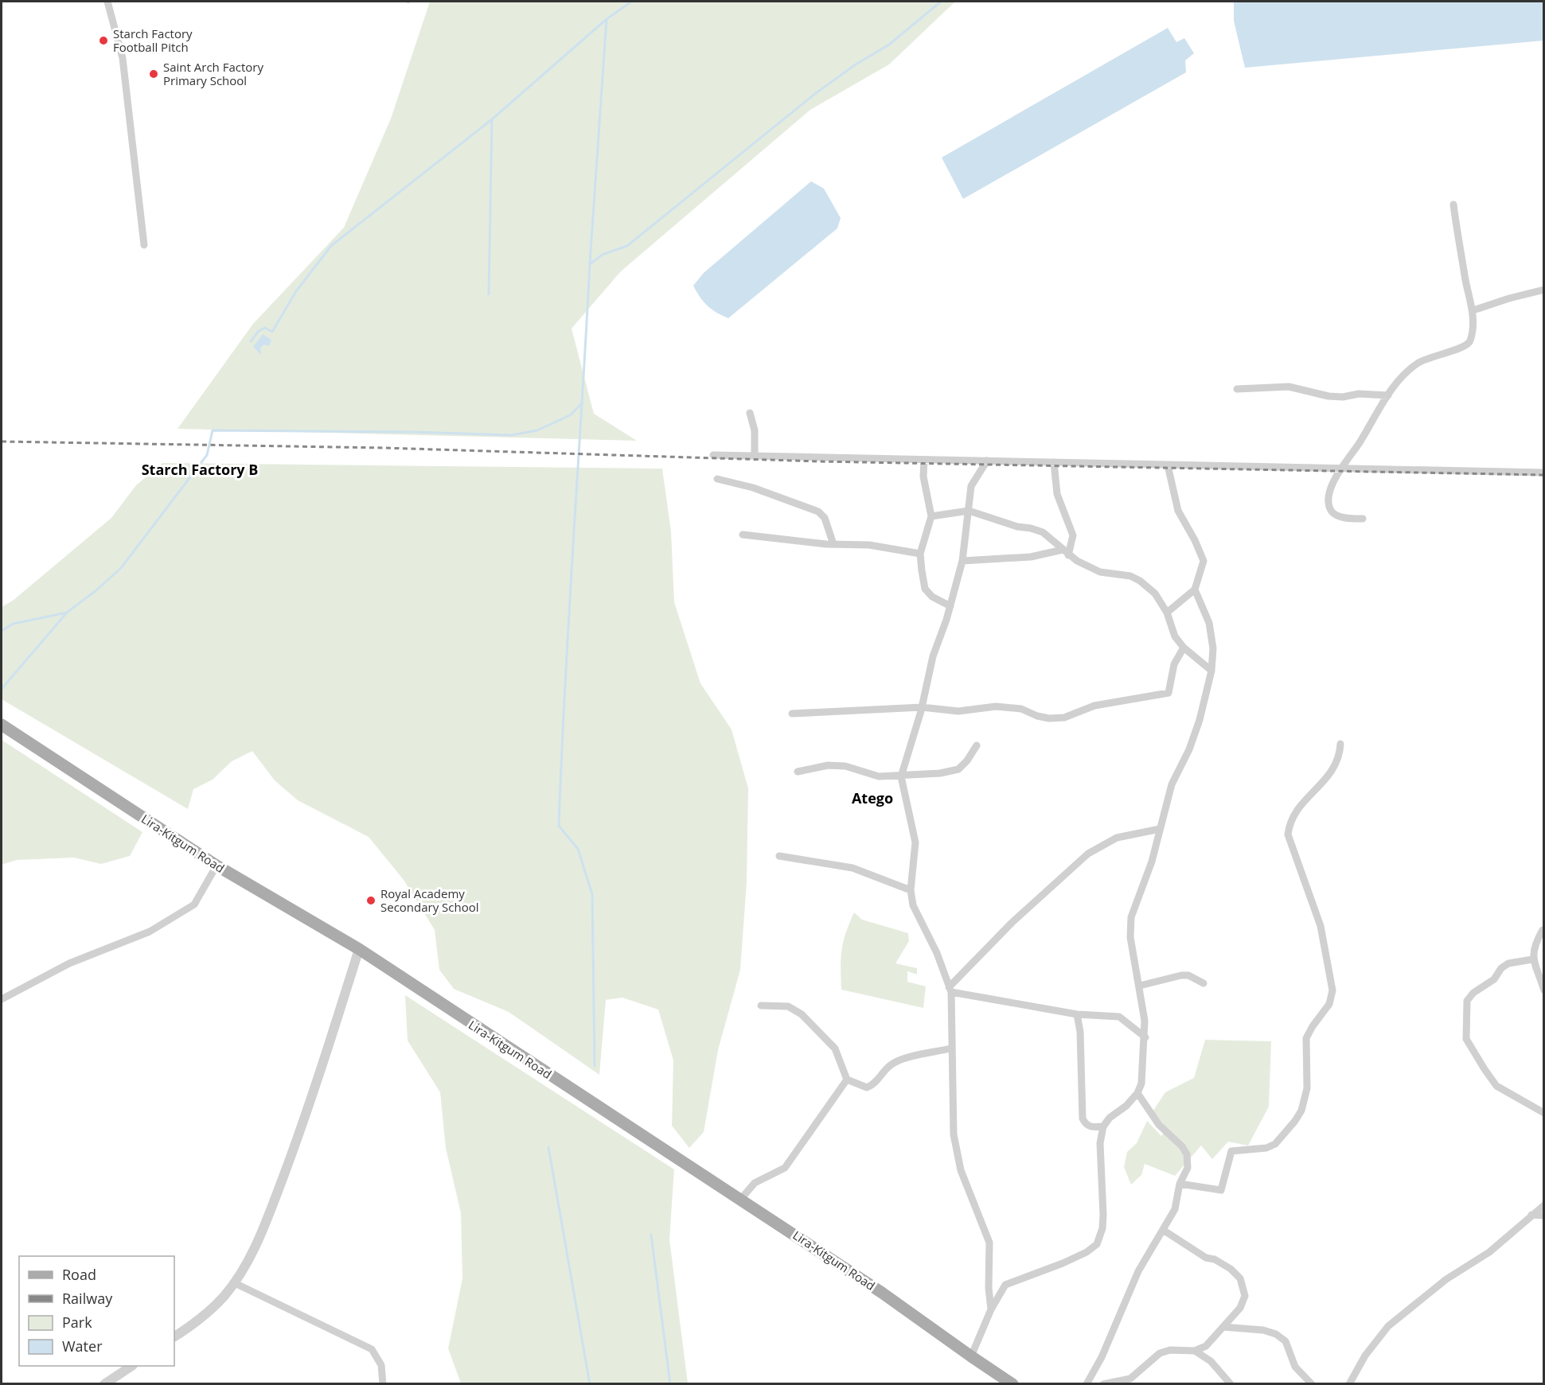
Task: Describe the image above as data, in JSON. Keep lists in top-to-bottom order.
{
  "streets": {
    "main road": ["Lira-Kitgum Road"]
  },
  "districts": ["Starch Factory B", "Atego"],
  "places": ["Starch Factory Football Pitch", "Saint Arch Factory Primary School", "Royal Academy Secondary School"],
  "legend": [
    "Road",
    "Railway",
    "Park",
    "Water"
  ]
}
